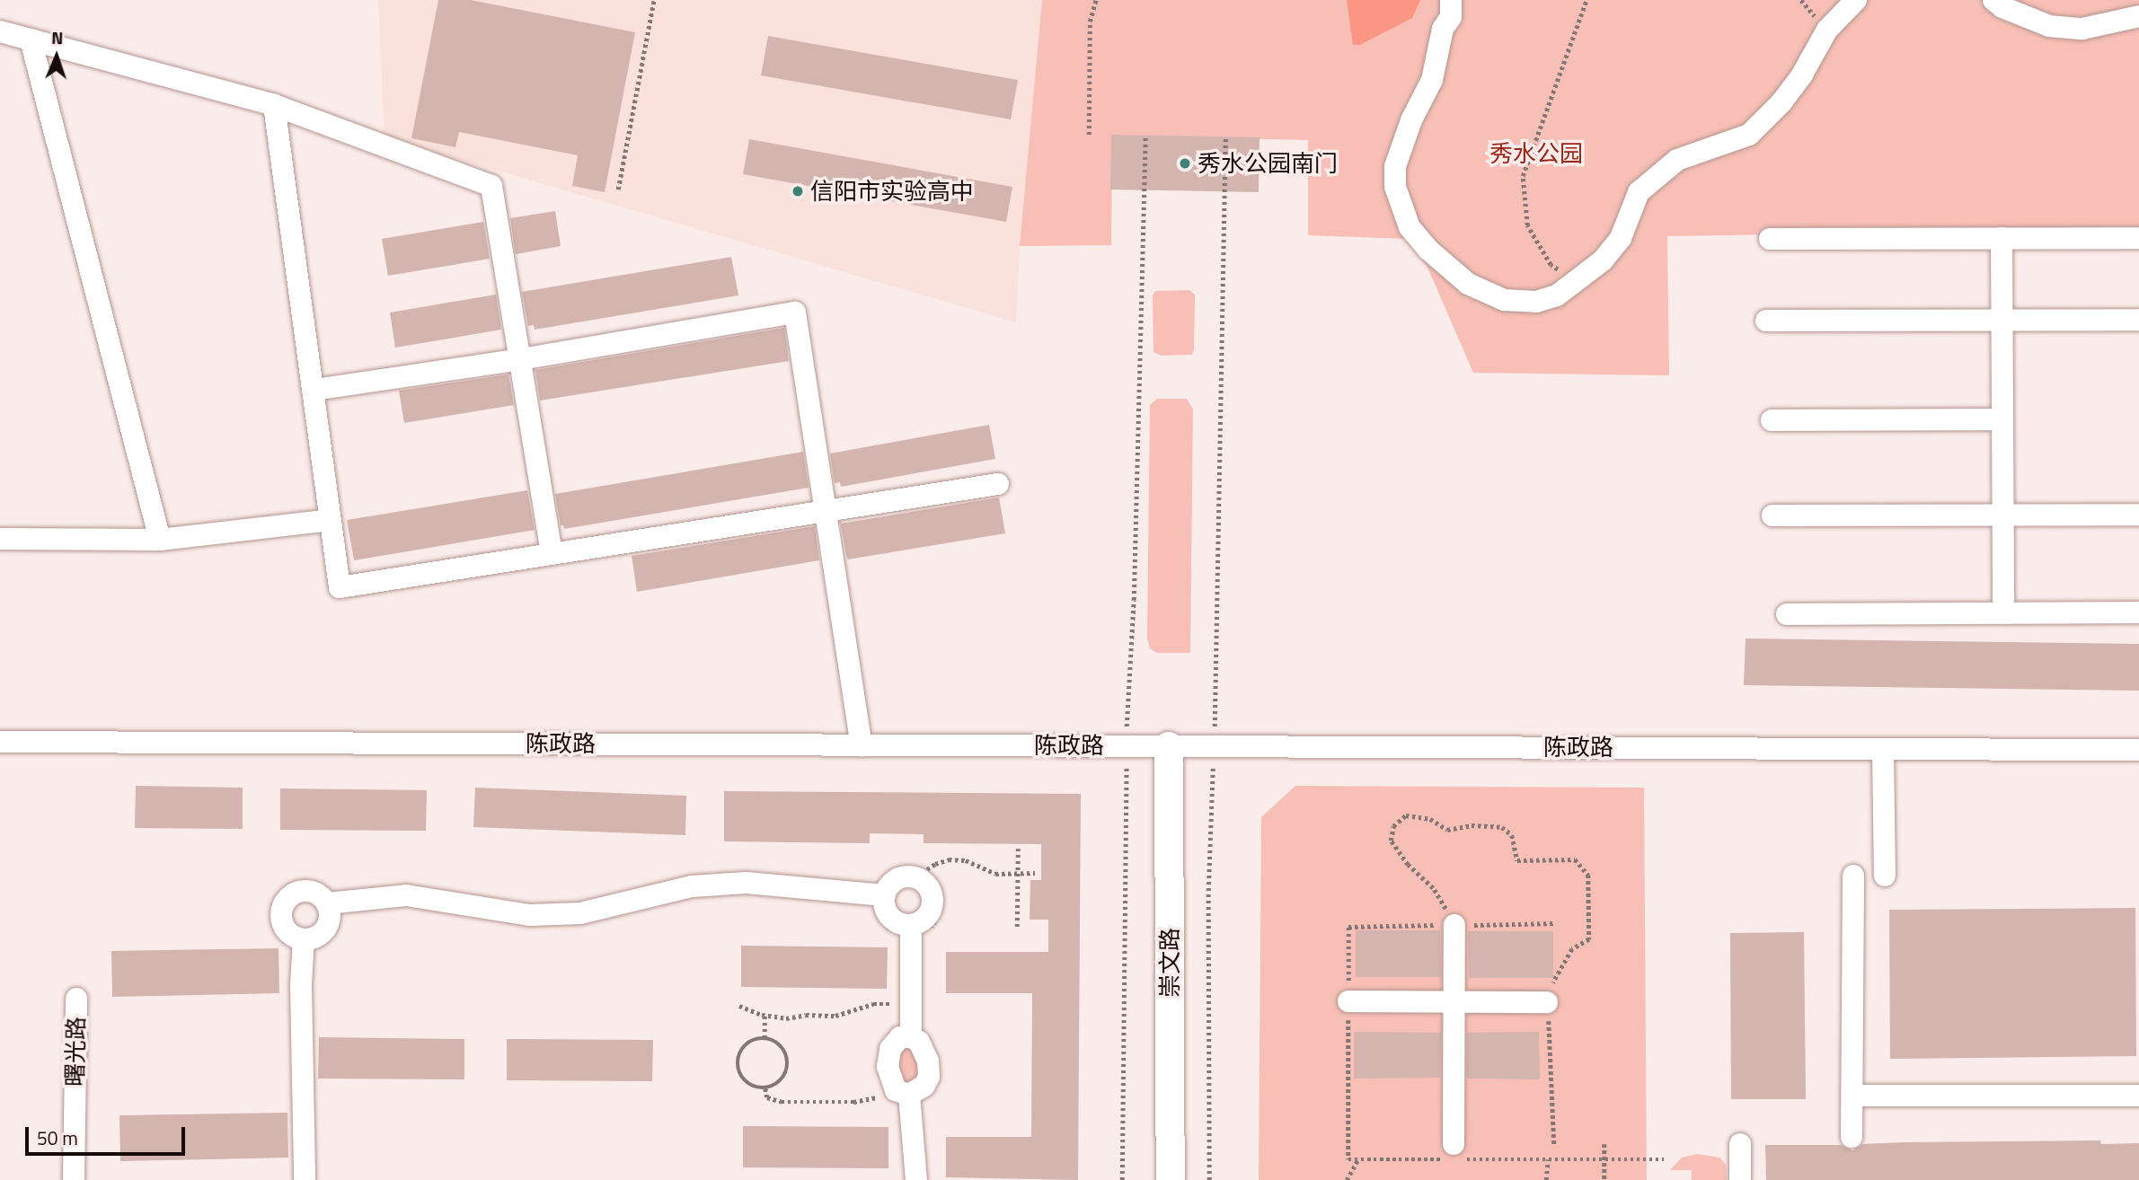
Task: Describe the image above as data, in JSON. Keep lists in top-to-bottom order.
{
  "streets": {
    "main road": ["崇文路"],
    "street": ["陈政路", "曙光路"]
  },
  "crossings": [
    ["陈政路", "崇文路"]
  ],
  "parks": ["秀水公园"],
  "places": ["秀水公园南门", "信阳市实验高中"],
  "scale_bar": "50 m",
  "north": "top"
}
